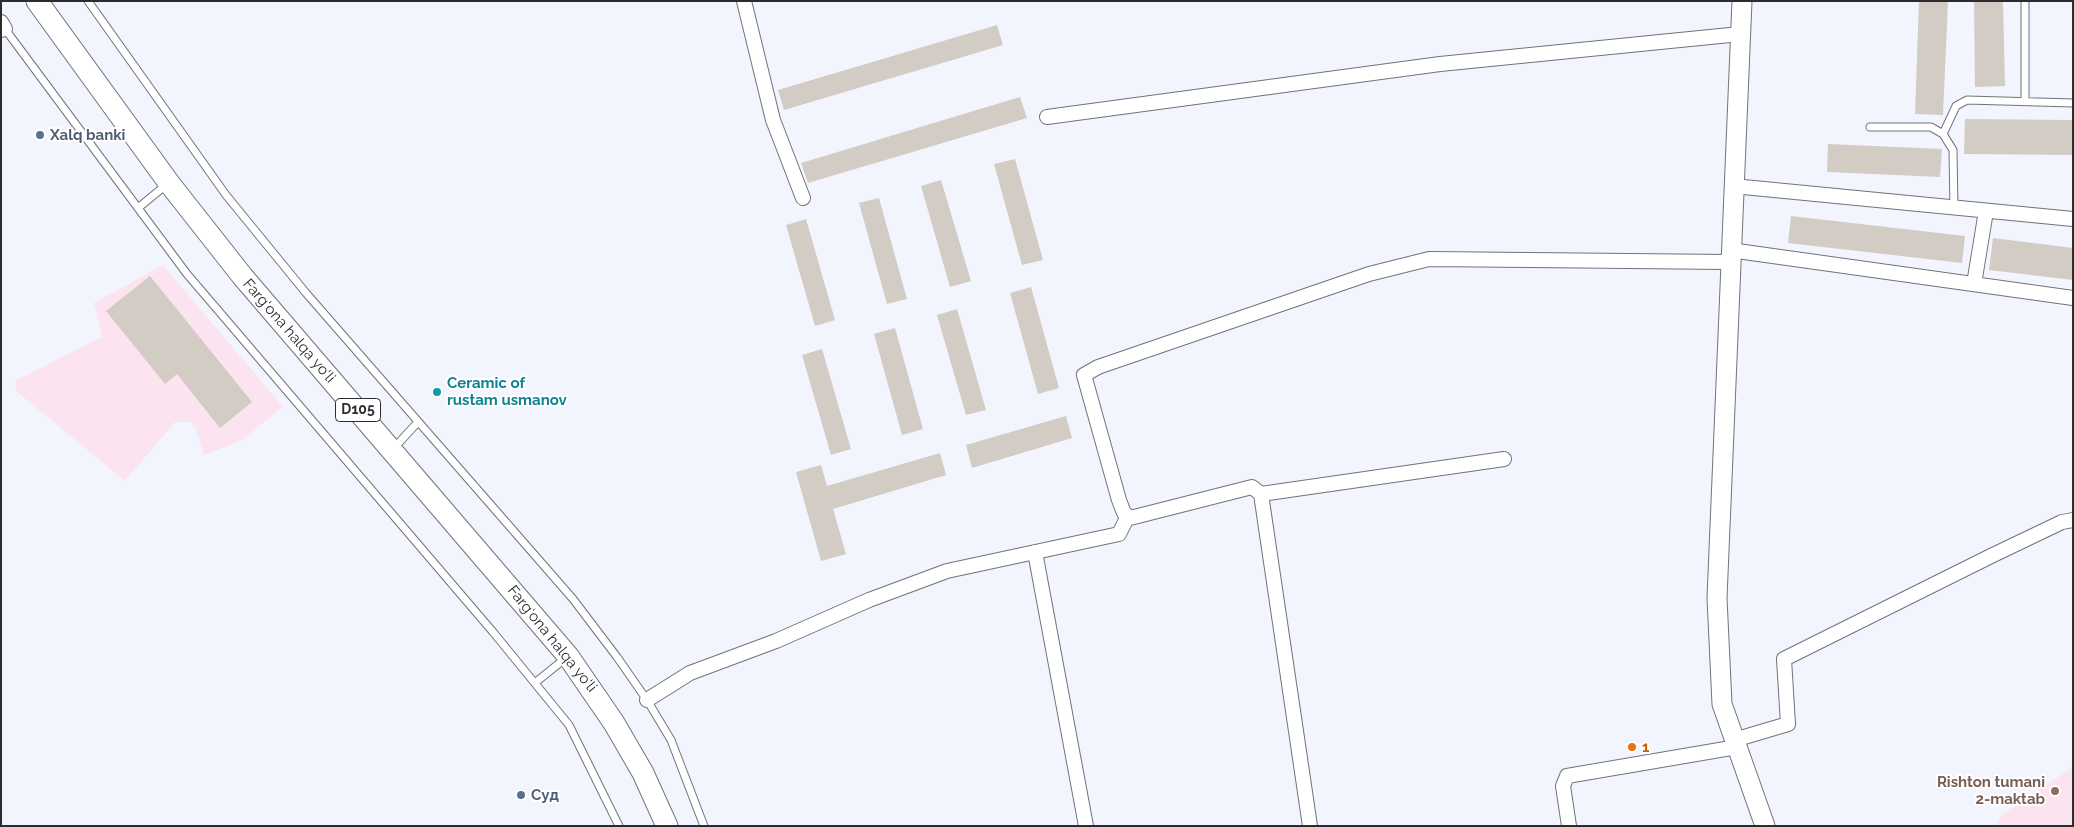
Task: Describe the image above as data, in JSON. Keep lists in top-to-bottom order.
{
  "streets": {
    "main road": ["Farg‘ona halqa yo‘li", "D105"]
  },
  "places": [
    "Xalq banki",
    "Ceramic of rustam usmanov",
    "1",
    "Rishton tumani 2-maktab",
    "Суд"
  ]
}
